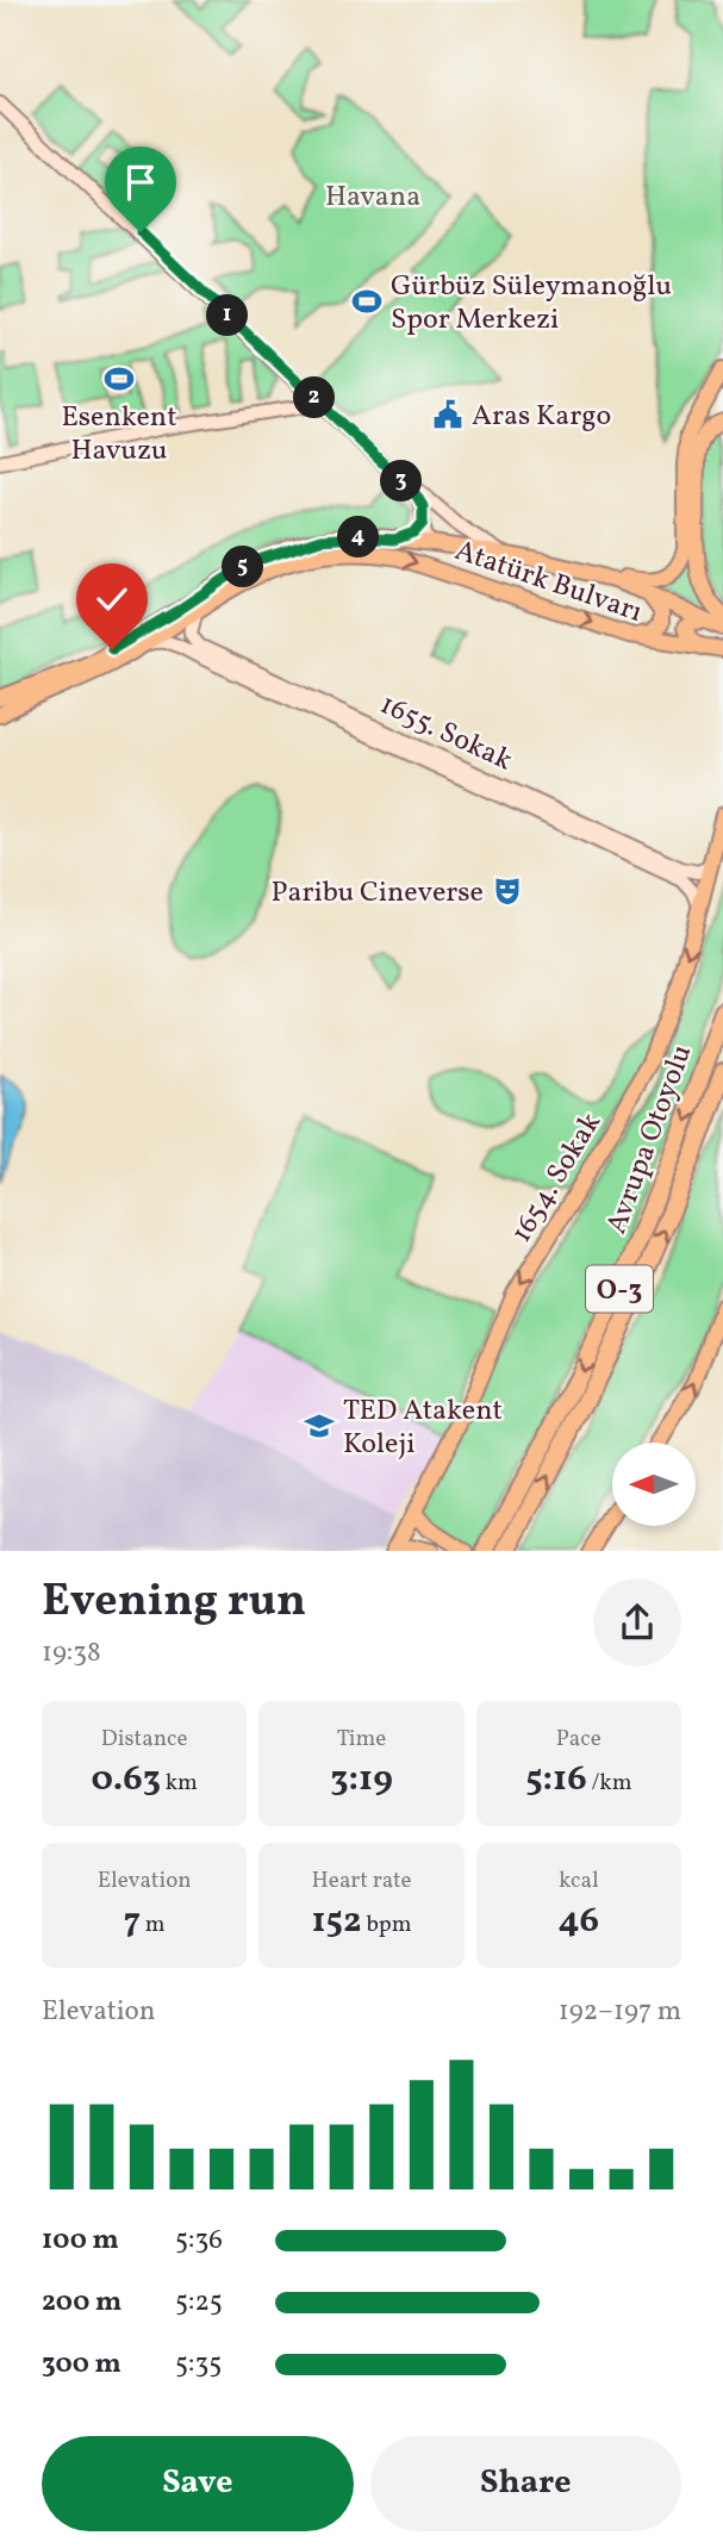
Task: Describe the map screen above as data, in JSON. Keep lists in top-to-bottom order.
{
  "streets": {
    "highway": ["Avrupa Otoyolu", "O-3"],
    "main road": ["Atatürk Bulvarı", "1654. Sokak"],
    "street": ["1655. Sokak"]
  },
  "crossings": [
    ["Atatürk Bulvarı", "1655. Sokak"],
    ["1655. Sokak", "1654. Sokak"]
  ],
  "one_way": ["1654. Sokak"],
  "parks": ["Havana"],
  "places": {
    "sports": ["Gürbüz Süleymanoğlu Spor Merkezi", "Esenkent Havuzu"],
    "public building": ["Aras Kargo"],
    "theatre": ["Paribu Cineverse"],
    "school or university": ["TED Atakent Koleji"]
  },
  "north": "left",
  "page": {
    "pins": [
      "1",
      "2",
      "3",
      "4",
      "5"
    ],
    "heading": ["Evening run", "19:38"],
    "stats": [
      ["Distance", "0.63 km"],
      ["Time", "3:19"],
      ["Pace", "5:16 /km"],
      ["Elevation", "7 m"],
      ["Heart rate", "152 bpm"],
      ["kcal", "46"]
    ],
    "chart": ["Elevation", "192–197 m"],
    "list": [
      {
        "name": "100 m",
        "note": "5:36"
      },
      {
        "name": "200 m",
        "note": "5:25"
      },
      {
        "name": "300 m",
        "note": "5:35"
      }
    ],
    "buttons": ["Save", "Share"]
  }
}
